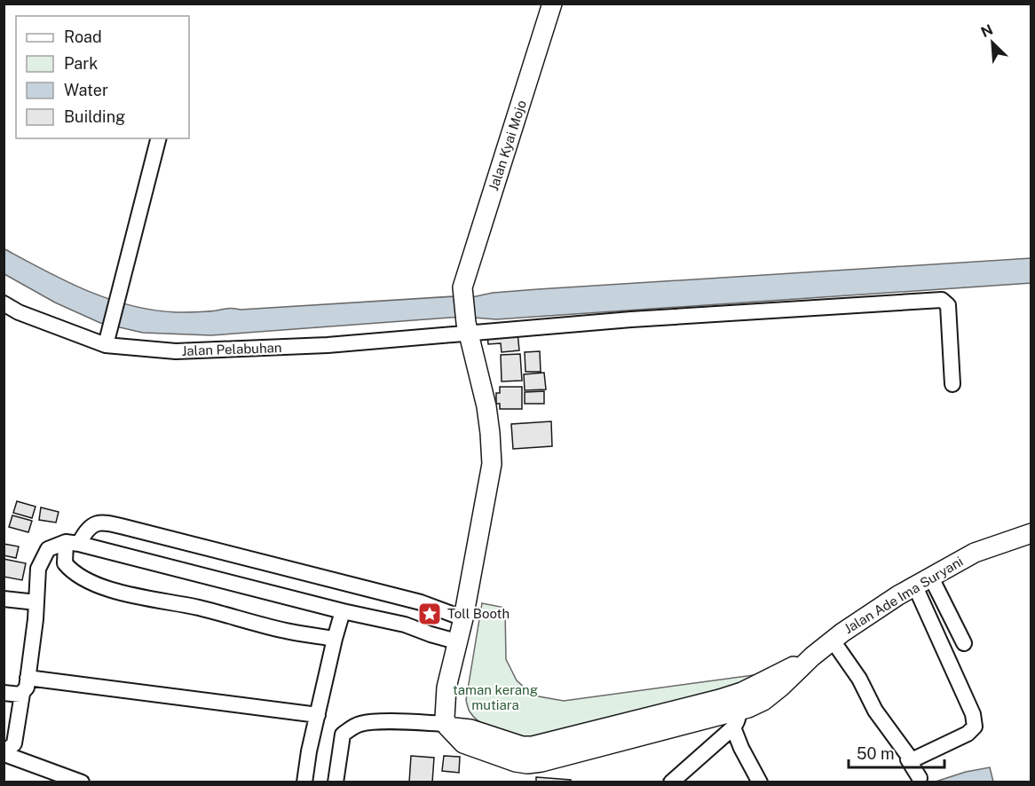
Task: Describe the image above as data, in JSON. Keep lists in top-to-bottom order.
{
  "streets": {
    "main road": ["Jalan Kyai Mojo", "Jalan Ade Ima Suryani"],
    "street": ["Jalan Pelabuhan"]
  },
  "crossings": [
    ["Jalan Kyai Mojo", "Jalan Pelabuhan"]
  ],
  "parks": ["taman kerang mutiara"],
  "places": {
    "place": ["Toll Booth"]
  },
  "legend": [
    "Road",
    "Park",
    "Water",
    "Building"
  ],
  "scale_bar": "50 m",
  "north": "top left"
}
